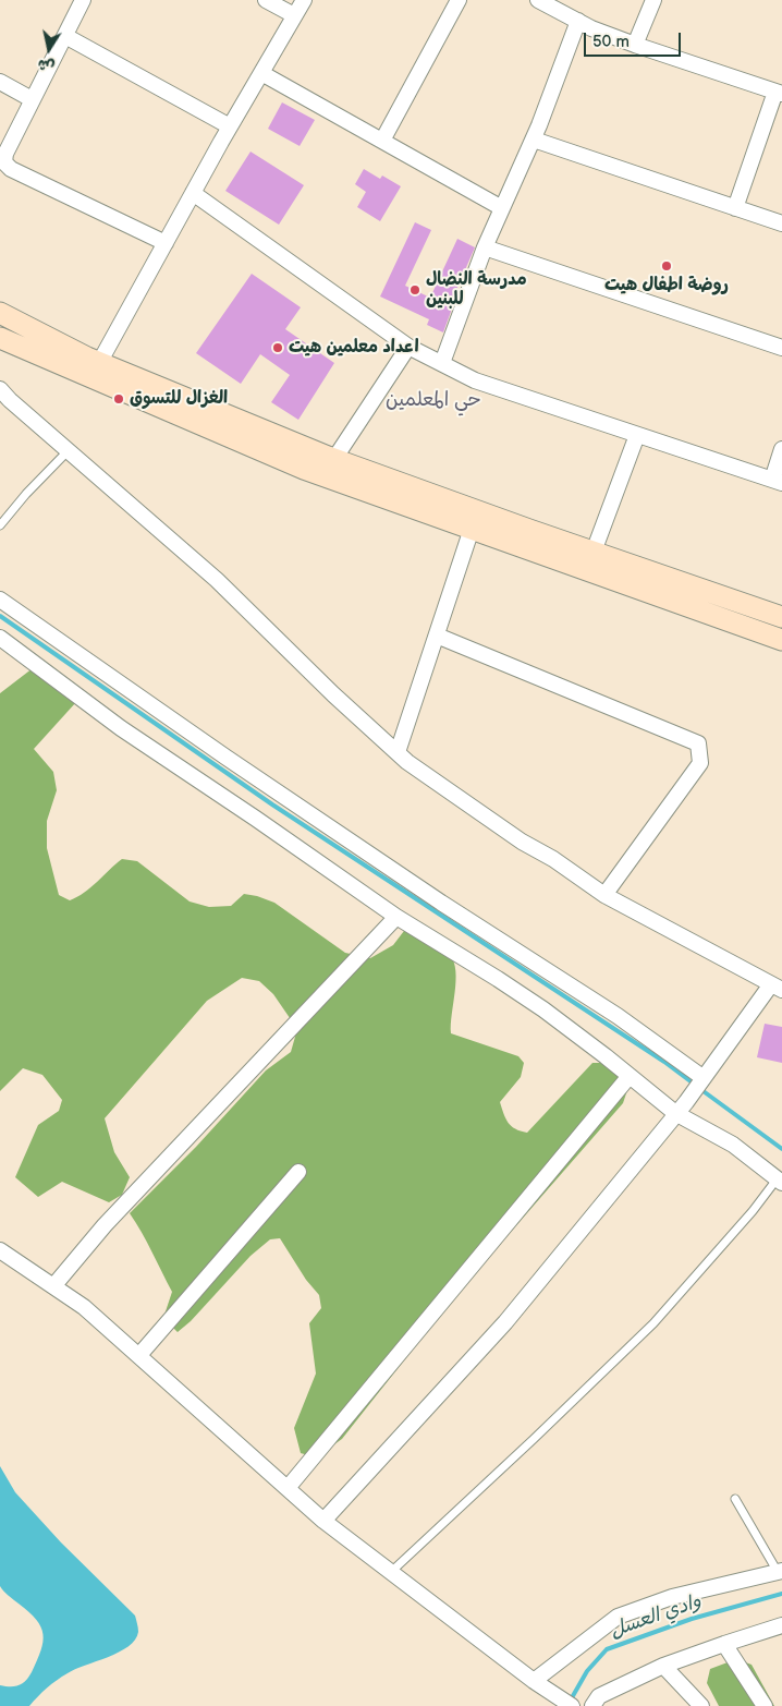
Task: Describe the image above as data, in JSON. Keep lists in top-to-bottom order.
{
  "districts": ["حي المعلمين"],
  "water": ["وادي العسل"],
  "places": [
    "روضة اطفال هيت",
    "مدرسة النضال للبنين",
    "اعداد معلمين هيت",
    "الغزال للتسوق"
  ],
  "scale_bar": "50 m",
  "north": "bottom"
}
